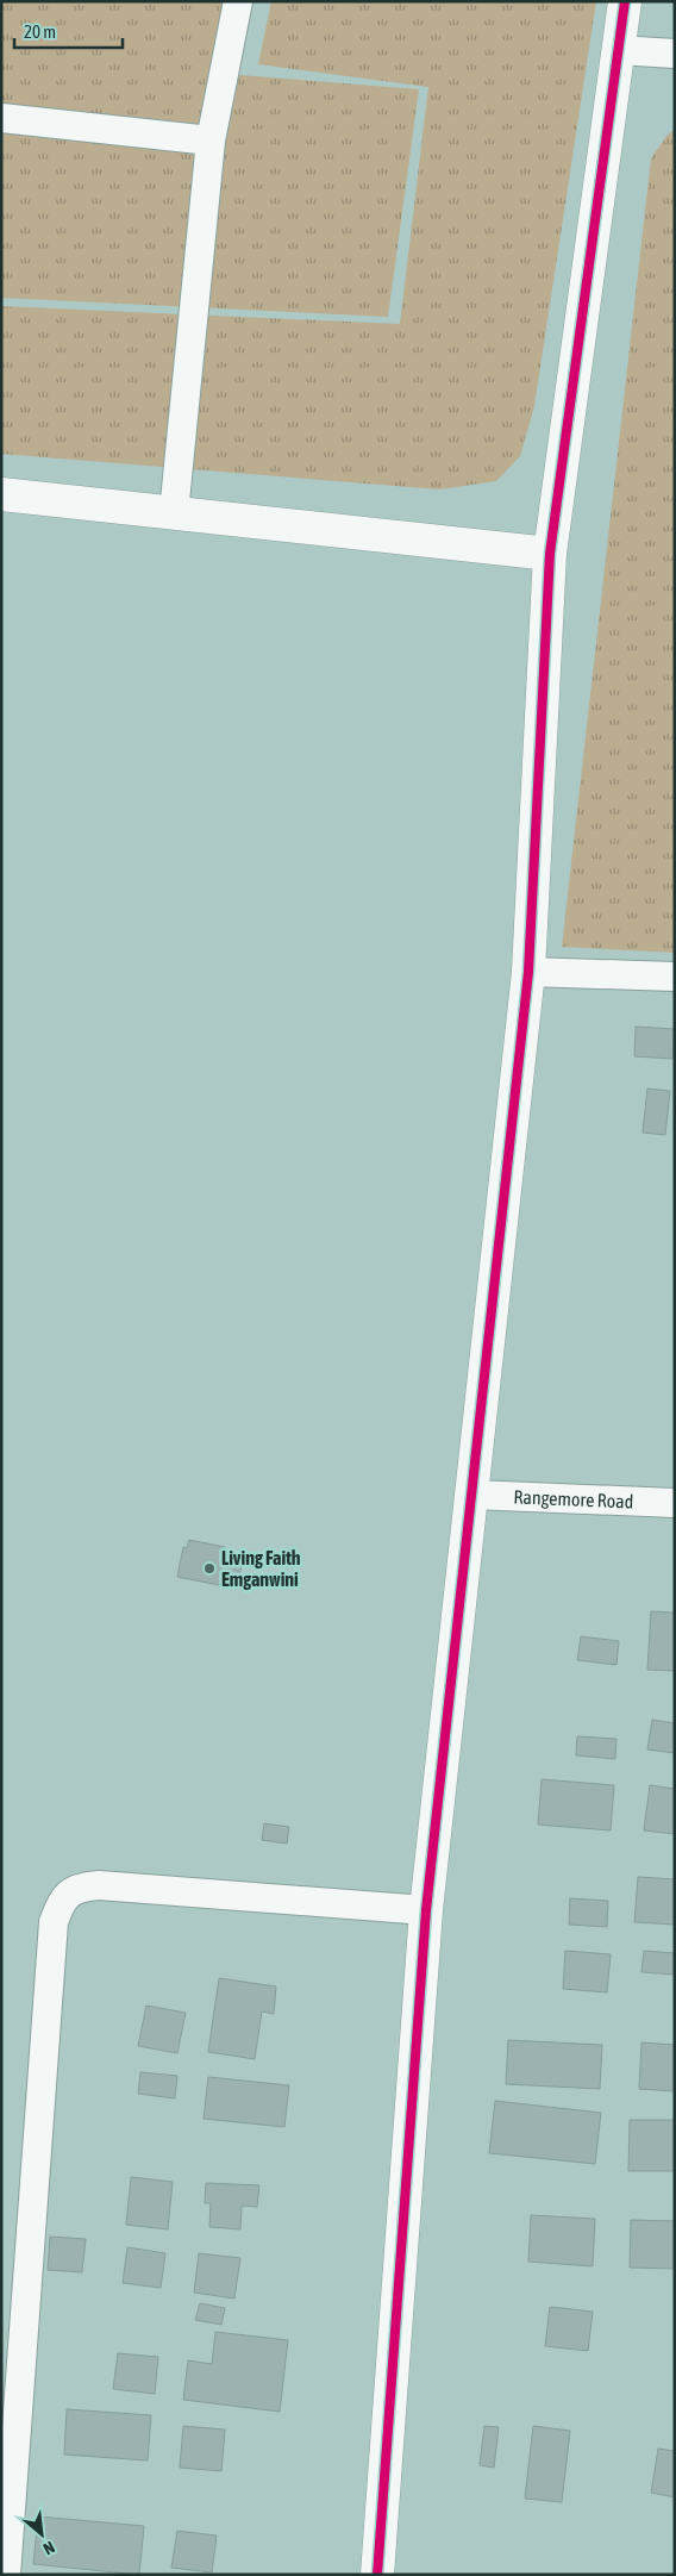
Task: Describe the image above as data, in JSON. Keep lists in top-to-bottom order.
{
  "streets": {
    "street": ["Rangemore Road"]
  },
  "places": ["Living Faith Emganwini"],
  "scale_bar": "20 m",
  "north": "bottom right"
}
